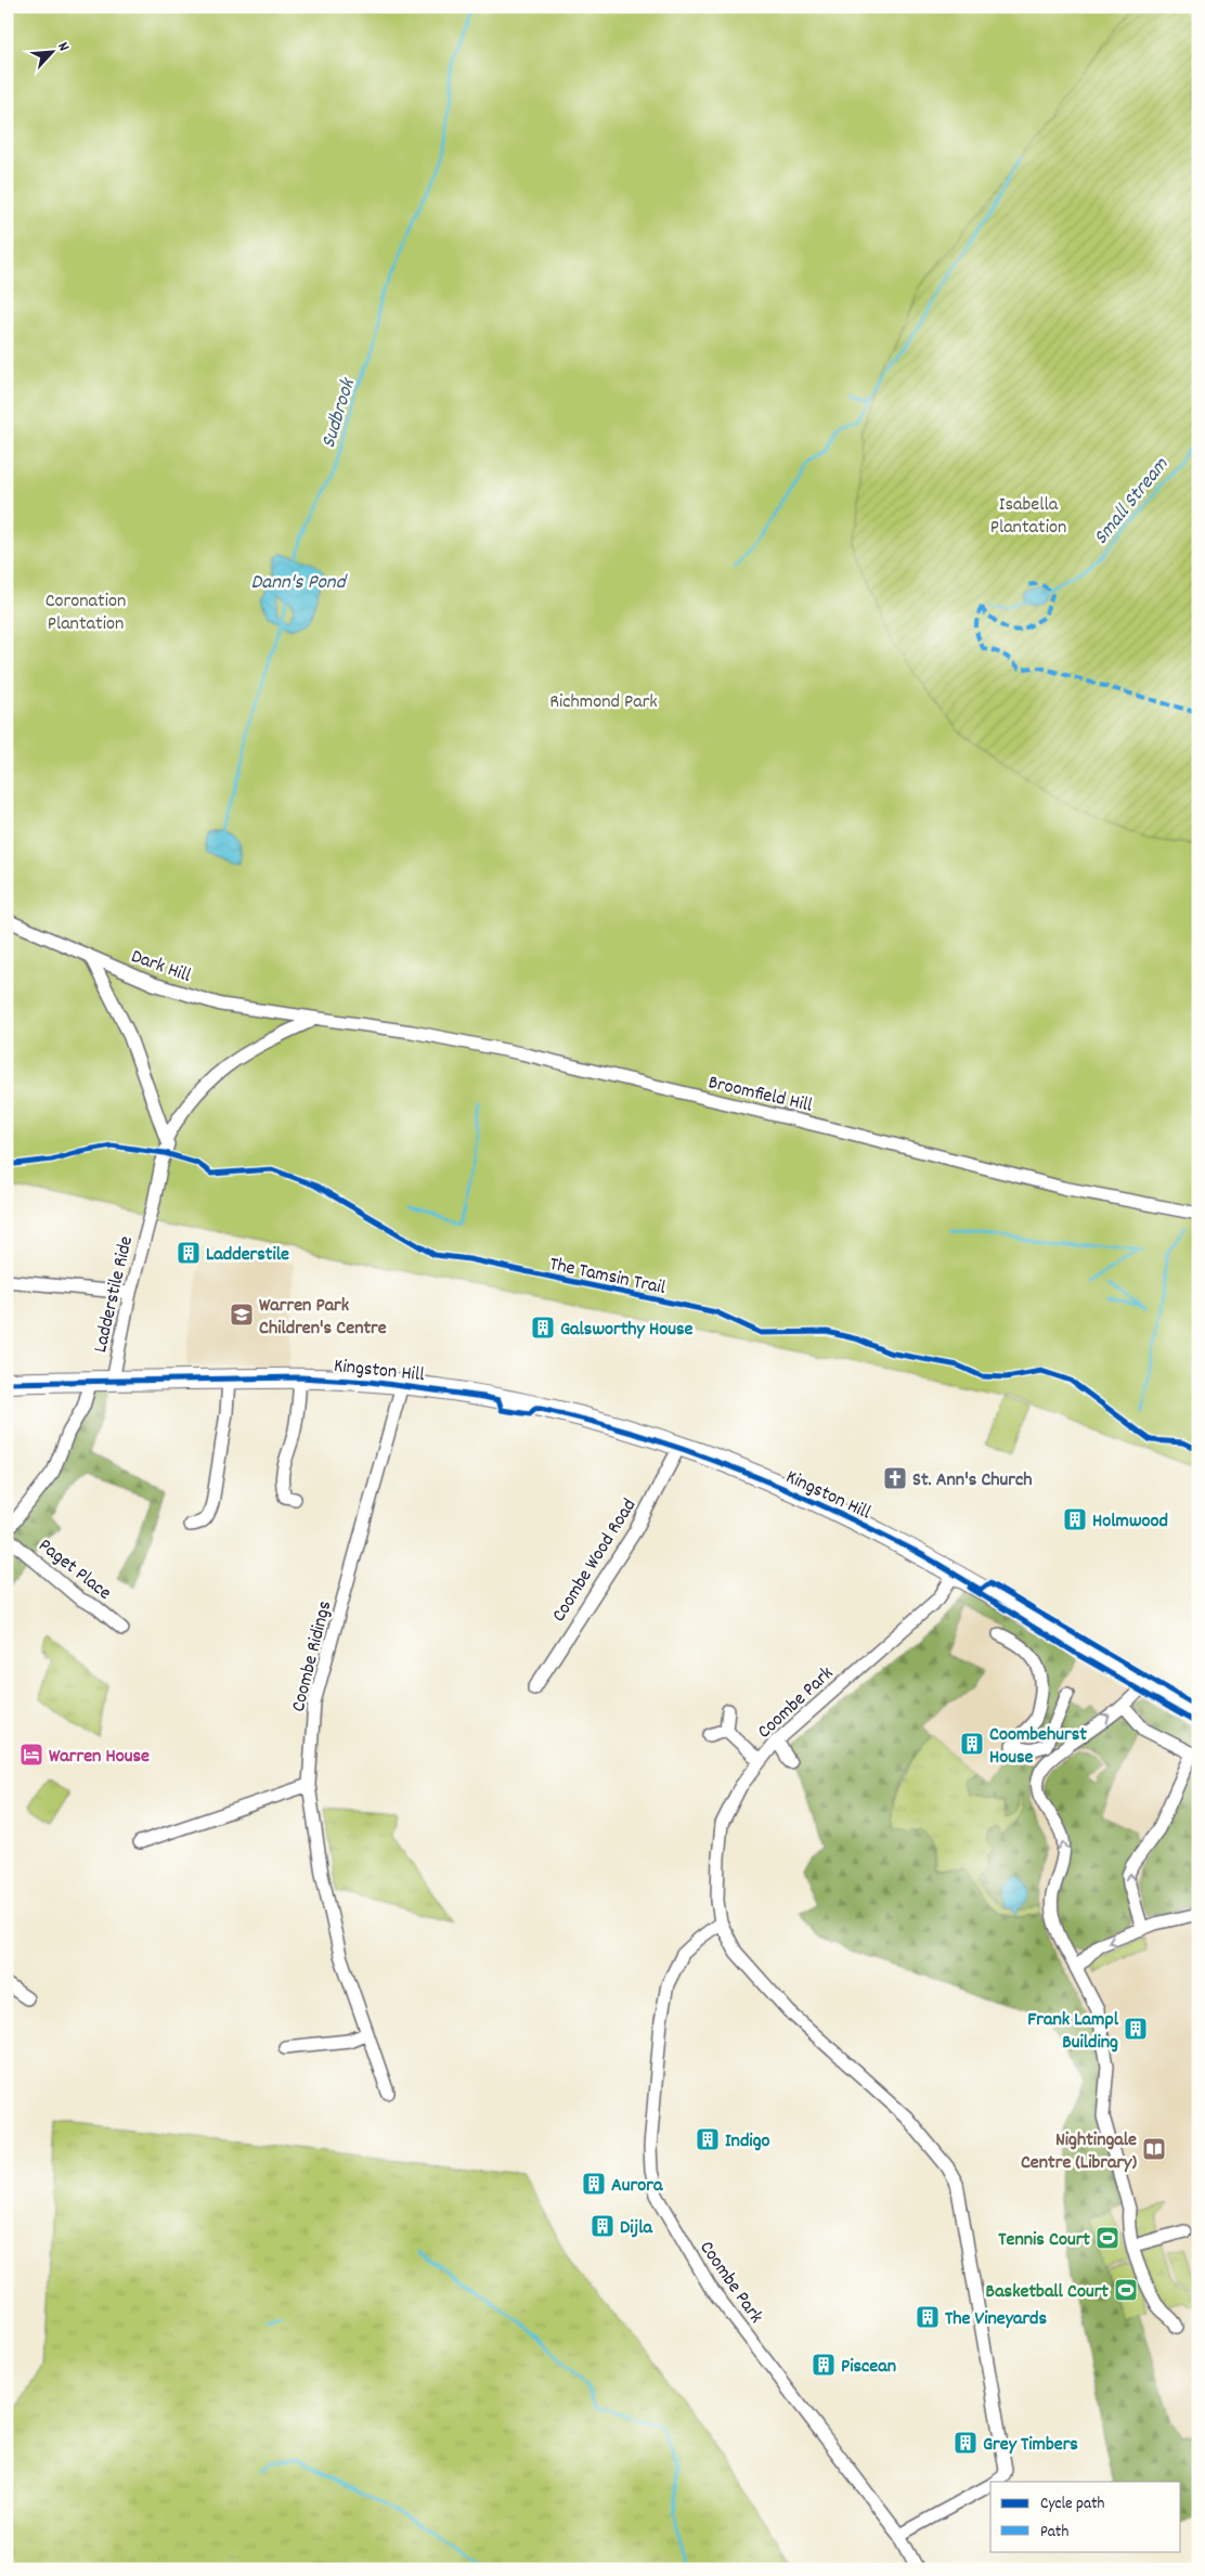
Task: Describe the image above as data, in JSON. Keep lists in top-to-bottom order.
{
  "streets": {
    "main road": ["Kingston Hill"],
    "street": [
      "Dark Hill",
      "Broomfield Hill",
      "Ladderstile Ride",
      "Coombe Wood Road",
      "Paget Place",
      "Coombe Ridings",
      "Coombe Park"
    ],
    "cycle path": ["The Tamsin Trail"]
  },
  "crossings": [
    ["Dark Hill", "Broomfield Hill"],
    ["Ladderstile Ride", "Kingston Hill"],
    ["Kingston Hill", "Coombe Wood Road"],
    ["Kingston Hill", "Coombe Ridings"],
    ["Kingston Hill", "Coombe Park"]
  ],
  "water": ["Sudbrook", "Small Stream", "Dann's Pond"],
  "parks": ["Isabella Plantation", "Coronation Plantation", "Richmond Park"],
  "places": {
    "building": [
      "Ladderstile",
      "Galsworthy House",
      "Holmwood",
      "Coombehurst House",
      "Frank Lampl Building",
      "Indigo",
      "Aurora",
      "Dijla",
      "The Vineyards",
      "Piscean",
      "Grey Timbers"
    ],
    "school or university": ["Warren Park Children's Centre"],
    "church": ["St. Ann's Church"],
    "hotel": ["Warren House"],
    "library": ["Nightingale Centre (Library)"],
    "sports": ["Tennis Court", "Basketball Court"]
  },
  "legend": ["Cycle path", "Path"],
  "north": "top right"
}
